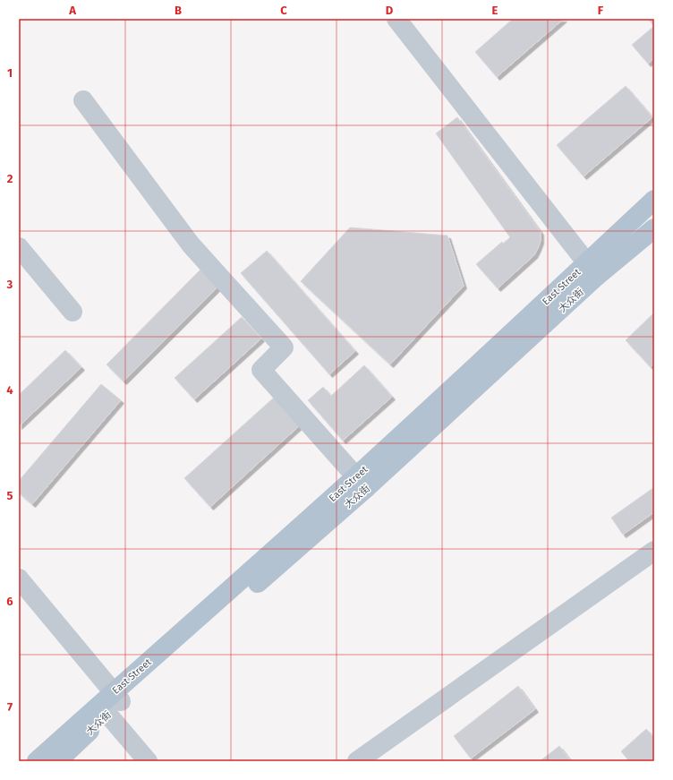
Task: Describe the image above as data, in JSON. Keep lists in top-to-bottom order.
{
  "streets": {
    "main road": ["East Street", "大众街"]
  },
  "crossings": [
    ["East Street", "大众街"]
  ],
  "grid": {
    "columns": [
      "A",
      "B",
      "C",
      "D",
      "E",
      "F"
    ],
    "rows": [
      "1",
      "2",
      "3",
      "4",
      "5",
      "6",
      "7"
    ]
  }
}
